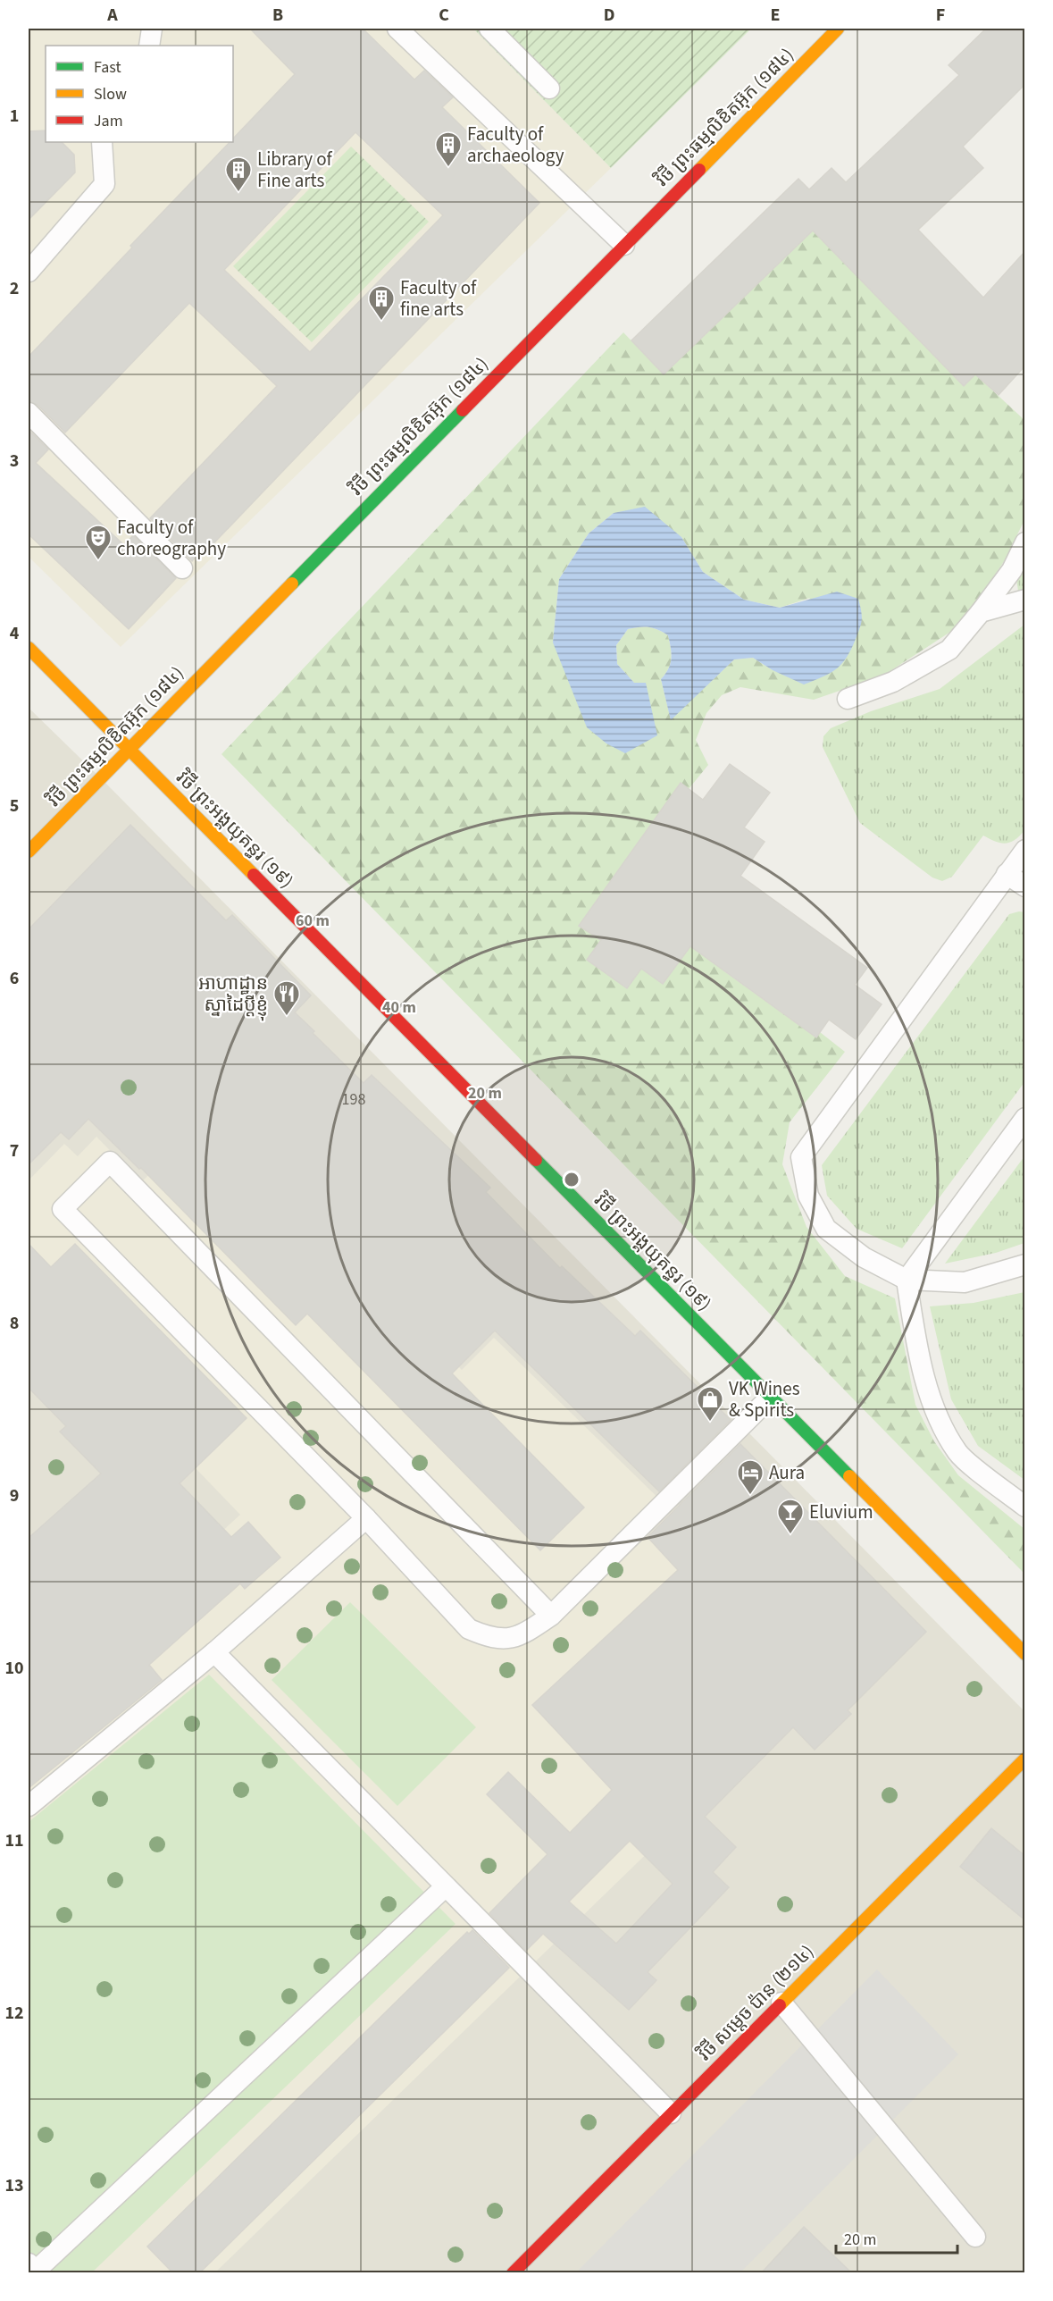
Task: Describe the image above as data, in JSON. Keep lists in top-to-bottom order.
{
  "streets": {
    "street": ["វិថី ព្រះធម្មលិខិតអ៊ុក (១៨៤)", "វិថី ព្រះអង្គយុគន្ធរ (១៩)", "វិថី សម្តេច ប៉ាន (២១៤)"]
  },
  "crossings": [
    ["វិថី ព្រះធម្មលិខិតអ៊ុក (១៨៤)", "វិថី ព្រះអង្គយុគន្ធរ (១៩)"]
  ],
  "places": {
    "building": ["Faculty of archaeology", "Library of Fine arts", "Faculty of fine arts"],
    "theatre": ["Faculty of choreography"],
    "restaurant": ["អាហាដ្ឋាន ស្នាដៃប្ដីខ្ញុំ"],
    "shop": ["VK Wines & Spirits"],
    "hotel": ["Aura"],
    "bar": ["Eluvium"]
  },
  "house_numbers": ["198"],
  "legend": ["Fast", "Slow", "Jam"],
  "scale_bar": "20 m",
  "grid": {
    "columns": [
      "A",
      "B",
      "C",
      "D",
      "E",
      "F"
    ],
    "rows": [
      "1",
      "2",
      "3",
      "4",
      "5",
      "6",
      "7",
      "8",
      "9",
      "10",
      "11",
      "12",
      "13"
    ]
  },
  "rings": ["60 m", "40 m", "20 m"]
}
